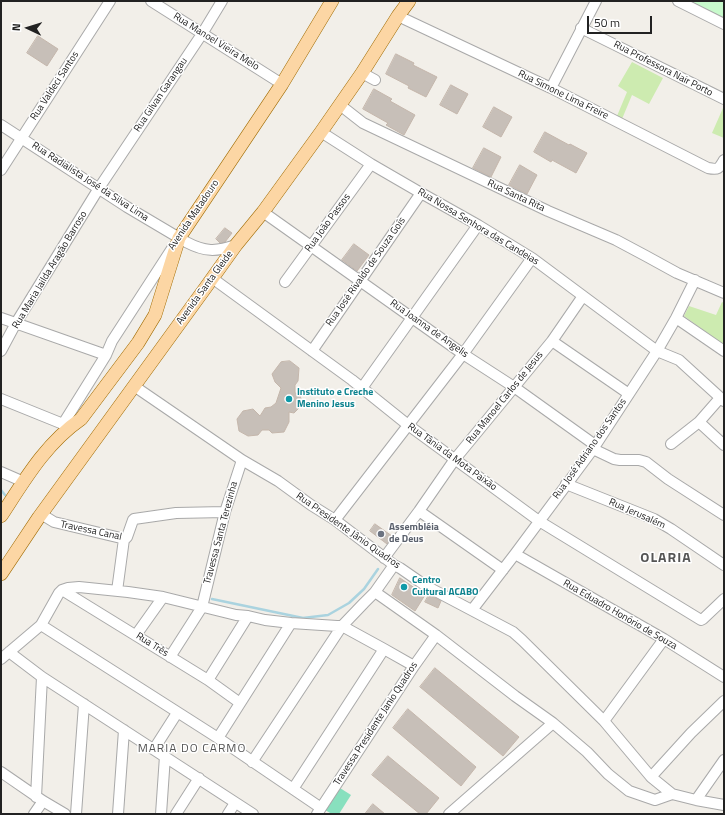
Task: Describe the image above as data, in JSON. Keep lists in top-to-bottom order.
{
  "streets": {
    "main road": ["Avenida Matadouro", "Avenida Santa Gleide"],
    "street": [
      "Rua Manoel Vieira Melo",
      "Rua Professora Nair Porto",
      "Rua Valdeci Santos",
      "Rua Gilvan Garangau",
      "Rua Simone Lima Freire",
      "Rua Radialista José da Silva Lima",
      "Rua Santa Rita",
      "Rua João Passos",
      "Rua Nossa Senhora das Candeias",
      "Rua Maria Jailda Aragão Barroso",
      "Rua José Rivaldo de Souza Goís",
      "Rua Joanna de Angelis",
      "Rua Manoel Carlos de Jesus",
      "Rua José Adriano dos Santos",
      "Rua Tânia da Mota Paixão",
      "Rua Jerusalém",
      "Travessa Canal",
      "Rua Presidente Jânio Quadros",
      "Travessa Santa Terezinha",
      "Rua Eduadro Honório de Souza",
      "Rua Três",
      "Travessa Presidente Janio Quadros"
    ]
  },
  "crossings": [
    ["Rua Manoel Vieira Melo", "Rua Gilvan Garangau"],
    ["Rua Manoel Vieira Melo", "Avenida Matadouro"],
    ["Rua Valdeci Santos", "Rua Radialista José da Silva Lima"],
    ["Rua Gilvan Garangau", "Rua Radialista José da Silva Lima"],
    ["Rua Gilvan Garangau", "Rua Maria Jailda Aragão Barroso"],
    ["Rua Simone Lima Freire", "Avenida Santa Gleide"],
    ["Rua Radialista José da Silva Lima", "Avenida Matadouro"],
    ["Rua Radialista José da Silva Lima", "Rua Maria Jailda Aragão Barroso"],
    ["Rua Radialista José da Silva Lima", "Avenida Santa Gleide"],
    ["Rua Santa Rita", "Avenida Santa Gleide"],
    ["Rua Santa Rita", "Rua José Adriano dos Santos"],
    ["Rua João Passos", "Rua Nossa Senhora das Candeias"],
    ["Rua João Passos", "Rua Joanna de Angelis"],
    ["Rua Nossa Senhora das Candeias", "Rua José Rivaldo de Souza Goís"],
    ["Rua Nossa Senhora das Candeias", "Avenida Santa Gleide"],
    ["Rua Nossa Senhora das Candeias", "Rua Manoel Carlos de Jesus"],
    ["Rua Nossa Senhora das Candeias", "Rua José Adriano dos Santos"],
    ["Rua José Rivaldo de Souza Goís", "Rua Joanna de Angelis"],
    ["Rua José Rivaldo de Souza Goís", "Rua Tânia da Mota Paixão"],
    ["Avenida Santa Gleide", "Rua Joanna de Angelis"],
    ["Avenida Santa Gleide", "Rua Tânia da Mota Paixão"],
    ["Avenida Santa Gleide", "Travessa Canal"],
    ["Avenida Santa Gleide", "Rua Presidente Jânio Quadros"],
    ["Rua Joanna de Angelis", "Rua Manoel Carlos de Jesus"],
    ["Rua Joanna de Angelis", "Rua José Adriano dos Santos"],
    ["Rua Manoel Carlos de Jesus", "Rua Tânia da Mota Paixão"],
    ["Rua Manoel Carlos de Jesus", "Rua Presidente Jânio Quadros"],
    ["Rua José Adriano dos Santos", "Rua Tânia da Mota Paixão"],
    ["Rua José Adriano dos Santos", "Rua Jerusalém"],
    ["Rua José Adriano dos Santos", "Rua Presidente Jânio Quadros"],
    ["Rua José Adriano dos Santos", "Rua Eduadro Honório de Souza"],
    ["Travessa Canal", "Travessa Santa Terezinha"],
    ["Rua Presidente Jânio Quadros", "Travessa Santa Terezinha"],
    ["Travessa Santa Terezinha", "Rua Três"]
  ],
  "districts": ["OLARIA", "MARIA DO CARMO"],
  "places": ["Instituto e Creche Menino Jesus", "Assembléia de Deus", "Centro Cultural ACABO"],
  "scale_bar": "50 m",
  "north": "left"
}
